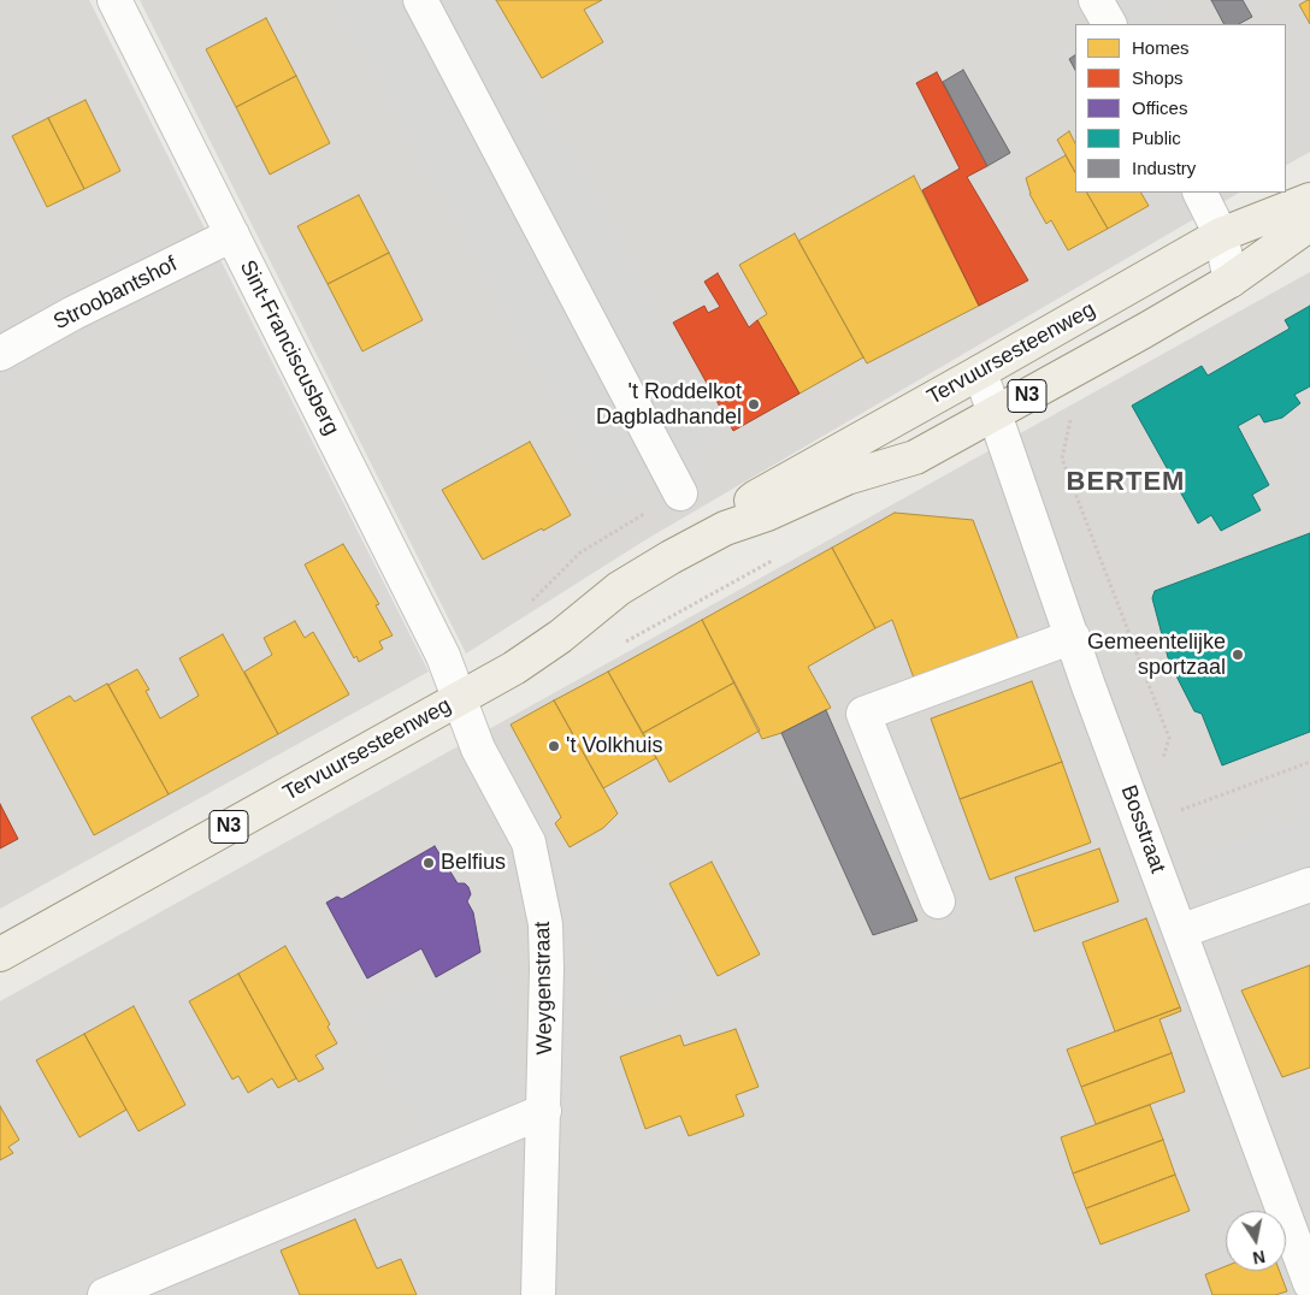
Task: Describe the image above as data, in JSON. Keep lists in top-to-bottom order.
{
  "streets": {
    "main road": ["Tervuursesteenweg", "N3"],
    "street": [
      "Stroobantshof",
      "Sint-Franciscusberg",
      "Bosstraat",
      "Weygenstraat"
    ]
  },
  "crossings": [
    ["Stroobantshof", "Sint-Franciscusberg"],
    ["Sint-Franciscusberg", "Tervuursesteenweg"],
    ["Sint-Franciscusberg", "Weygenstraat"],
    ["Tervuursesteenweg", "Bosstraat"],
    ["Tervuursesteenweg", "Weygenstraat"]
  ],
  "districts": ["BERTEM"],
  "places": [
    "'t Roddelkot Dagbladhandel",
    "Gemeentelijke sportzaal",
    "'t Volkhuis",
    "Belfius"
  ],
  "legend": [
    "Homes",
    "Shops",
    "Offices",
    "Public",
    "Industry"
  ],
  "north": "bottom"
}
